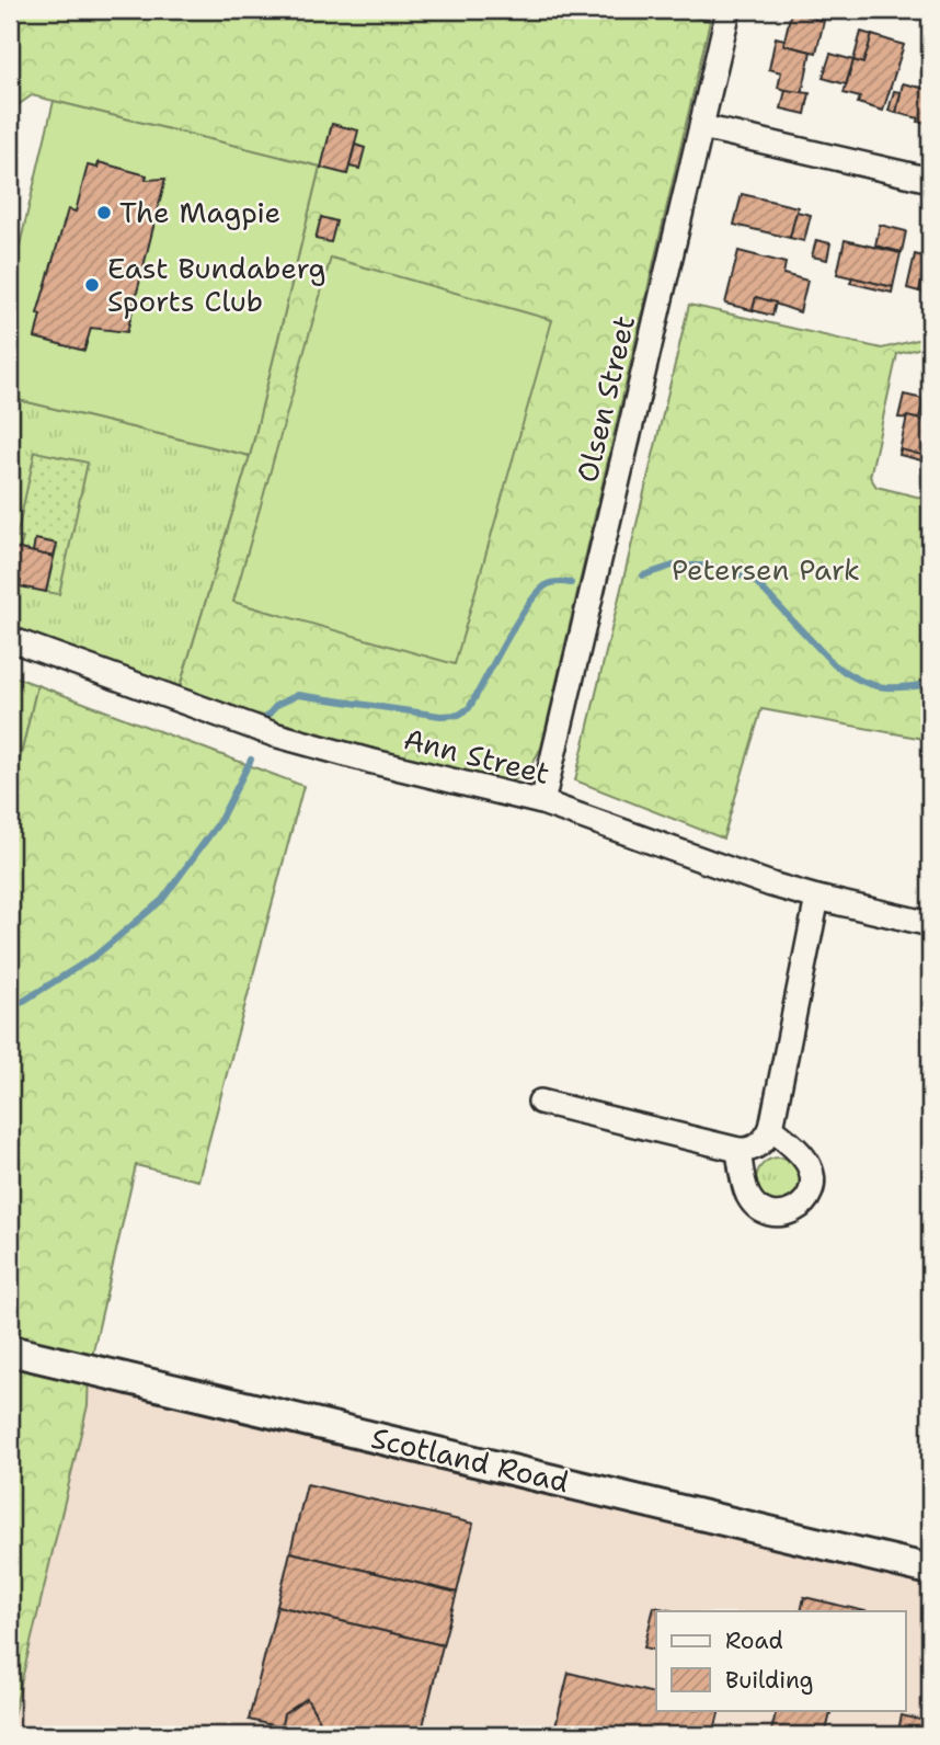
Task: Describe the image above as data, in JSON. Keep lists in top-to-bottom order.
{
  "streets": {
    "street": ["Olsen Street", "Ann Street", "Scotland Road"]
  },
  "crossings": [
    ["Olsen Street", "Ann Street"]
  ],
  "parks": ["Petersen Park"],
  "places": ["The Magpie", "East Bundaberg Sports Club"],
  "legend": ["Road", "Building"]
}
